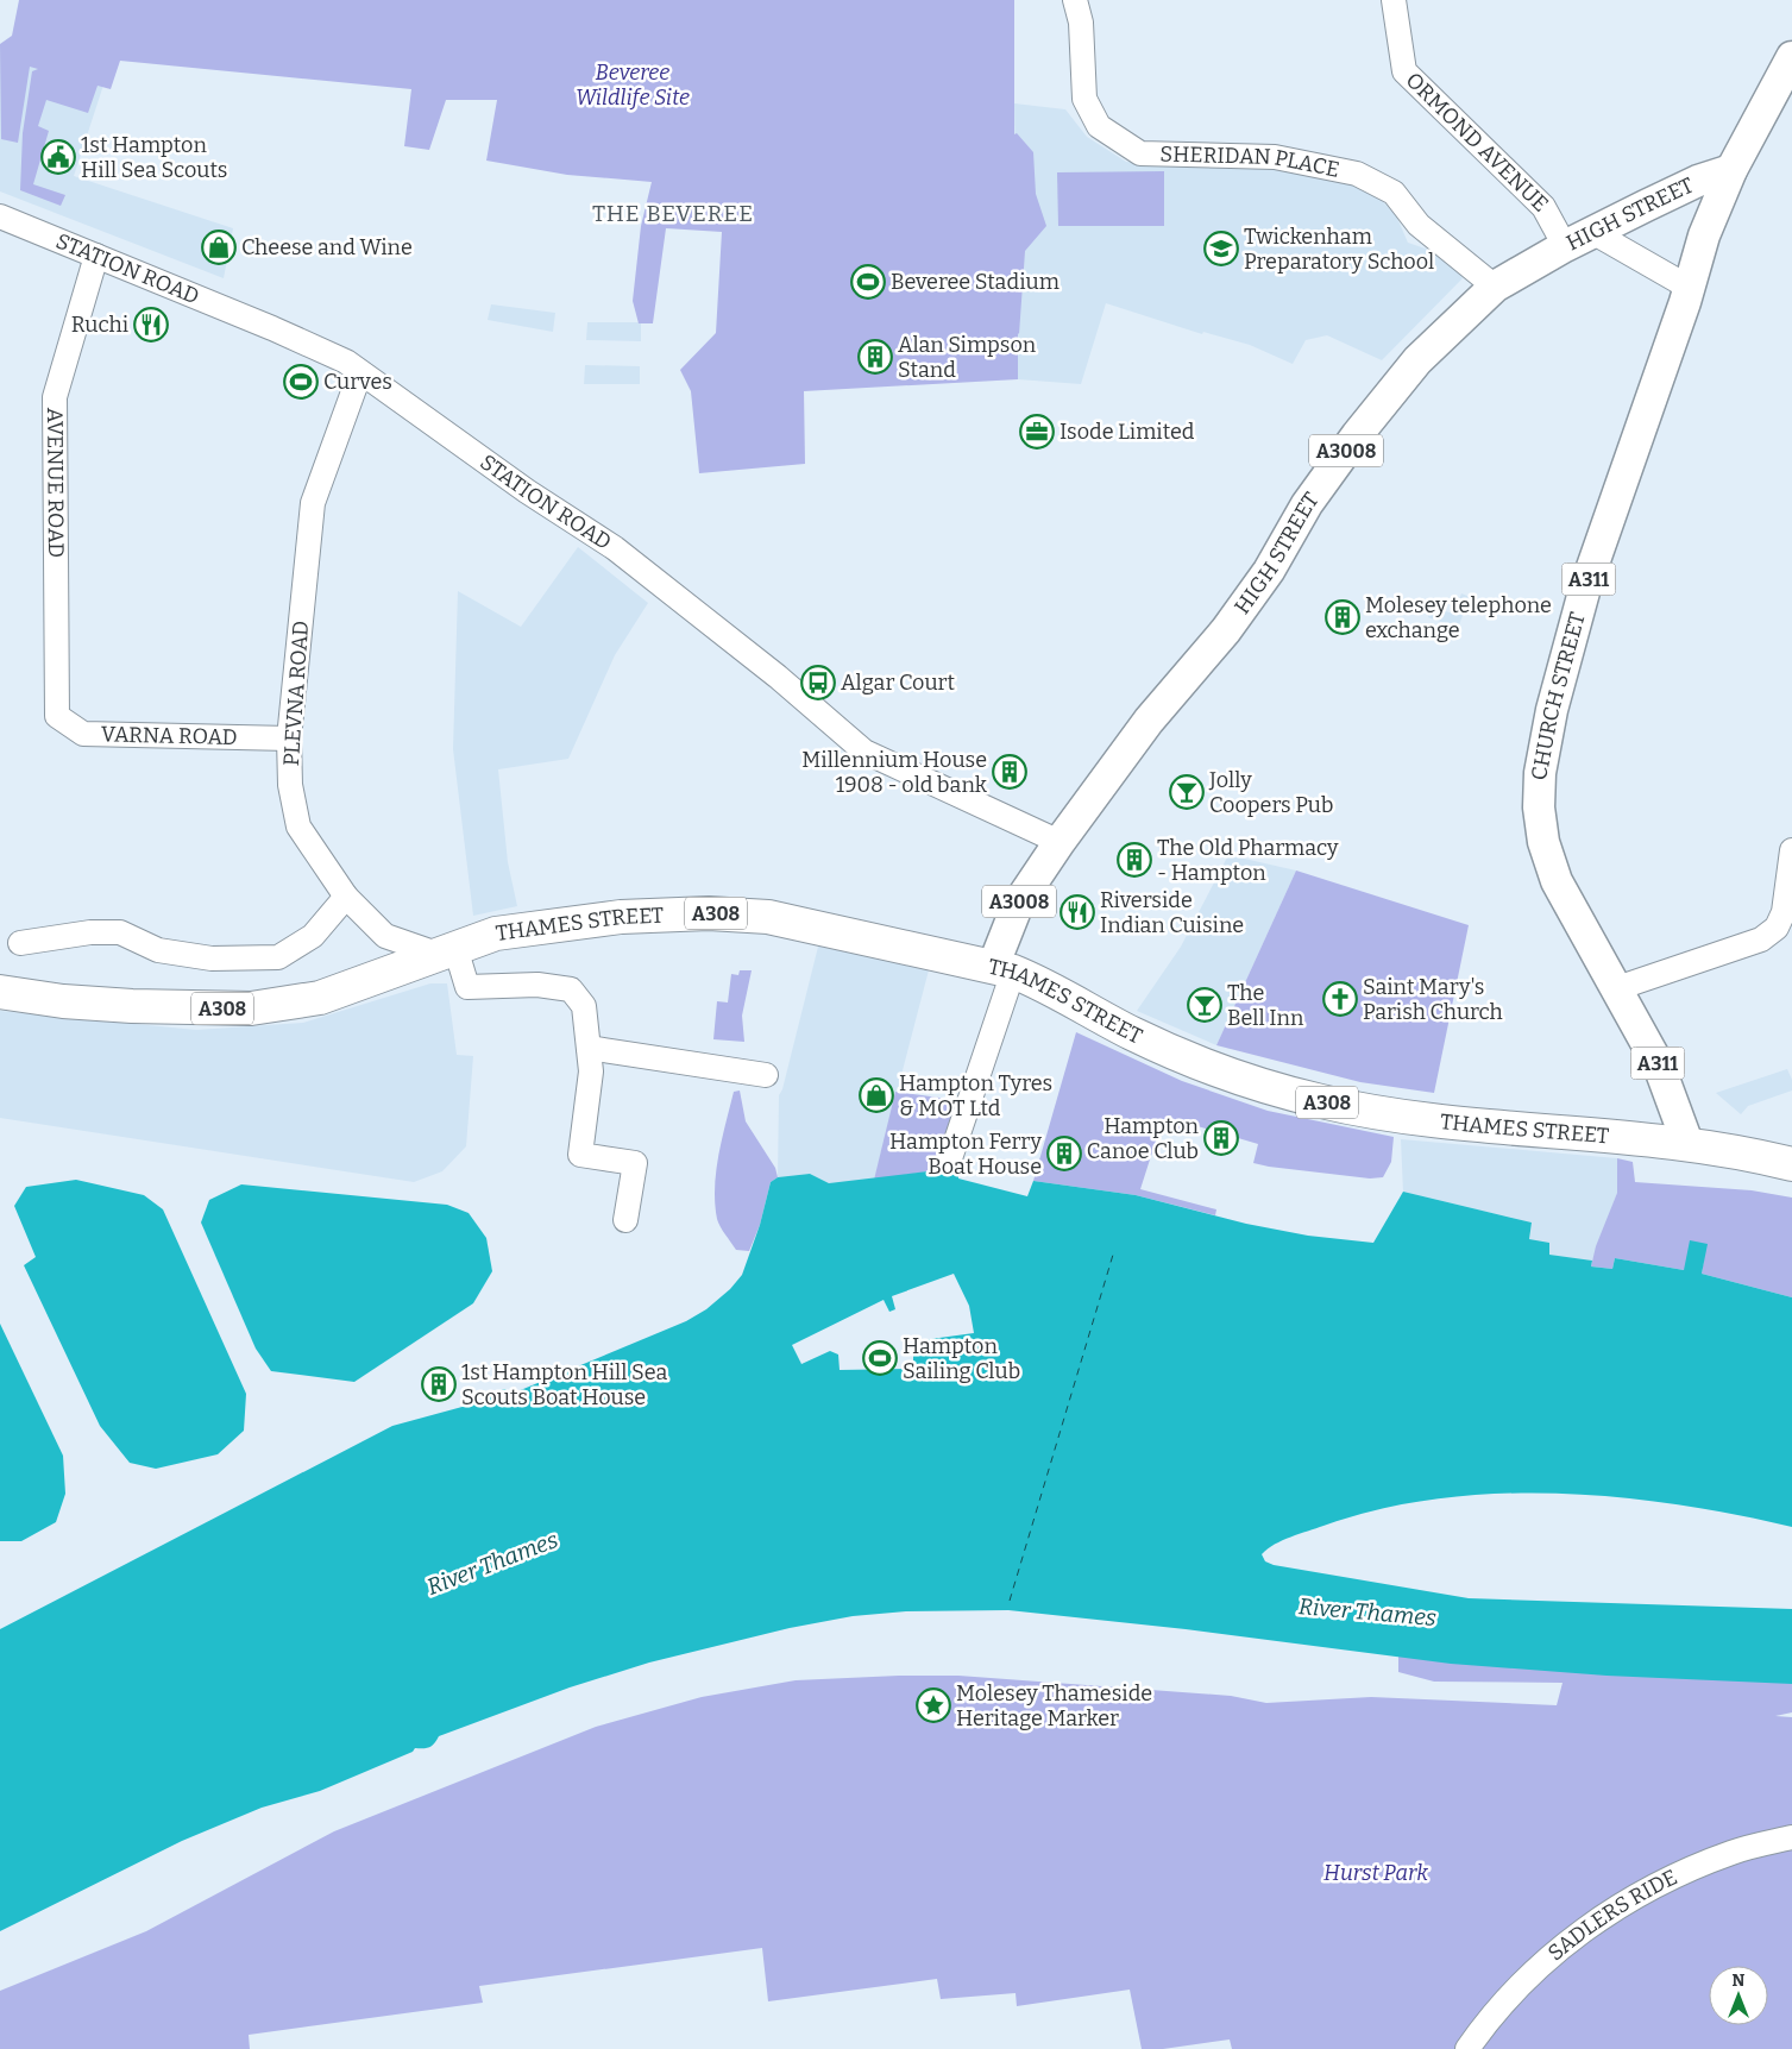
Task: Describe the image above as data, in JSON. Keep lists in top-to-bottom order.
{
  "streets": {
    "highway": ["A308", "THAMES STREET"],
    "main road": [
      "HIGH STREET",
      "A3008",
      "A311",
      "CHURCH STREET"
    ],
    "street": [
      "ORMOND AVENUE",
      "SHERIDAN PLACE",
      "STATION ROAD",
      "AVENUE ROAD",
      "PLEVNA ROAD",
      "VARNA ROAD",
      "SADLERS RIDE"
    ]
  },
  "crossings": [
    ["ORMOND AVENUE", "HIGH STREET"],
    ["SHERIDAN PLACE", "HIGH STREET"],
    ["HIGH STREET", "STATION ROAD"],
    ["HIGH STREET", "A311"],
    ["HIGH STREET", "CHURCH STREET"],
    ["HIGH STREET", "THAMES STREET"],
    ["STATION ROAD", "AVENUE ROAD"],
    ["STATION ROAD", "PLEVNA ROAD"],
    ["AVENUE ROAD", "VARNA ROAD"],
    ["A311", "CHURCH STREET"],
    ["PLEVNA ROAD", "VARNA ROAD"],
    ["PLEVNA ROAD", "A308"],
    ["PLEVNA ROAD", "THAMES STREET"],
    ["CHURCH STREET", "A308"],
    ["CHURCH STREET", "THAMES STREET"],
    ["A308", "THAMES STREET"]
  ],
  "districts": ["THE BEVEREE"],
  "water": ["River Thames"],
  "parks": ["Beveree Wildlife Site", "Hurst Park"],
  "places": {
    "public building": ["1st Hampton Hill Sea Scouts"],
    "shop": ["Cheese and Wine", "Hampton Tyres & MOT Ltd"],
    "school or university": ["Twickenham Preparatory School"],
    "sports": ["Beveree Stadium", "Curves", "Hampton Sailing Club"],
    "restaurant": ["Ruchi", "Riverside Indian Cuisine"],
    "building": [
      "Alan Simpson Stand",
      "Molesey telephone exchange",
      "Millennium House 1908 - old bank",
      "The Old Pharmacy - Hampton",
      "Hampton Canoe Club",
      "Hampton Ferry Boat House",
      "1st Hampton Hill Sea Scouts Boat House"
    ],
    "office": ["Isode Limited"],
    "bus stop": ["Algar Court"],
    "bar": ["Jolly Coopers Pub", "The Bell Inn"],
    "church": ["Saint Mary's Parish Church"],
    "place": ["Molesey Thameside Heritage Marker"]
  },
  "north": "top"
}
